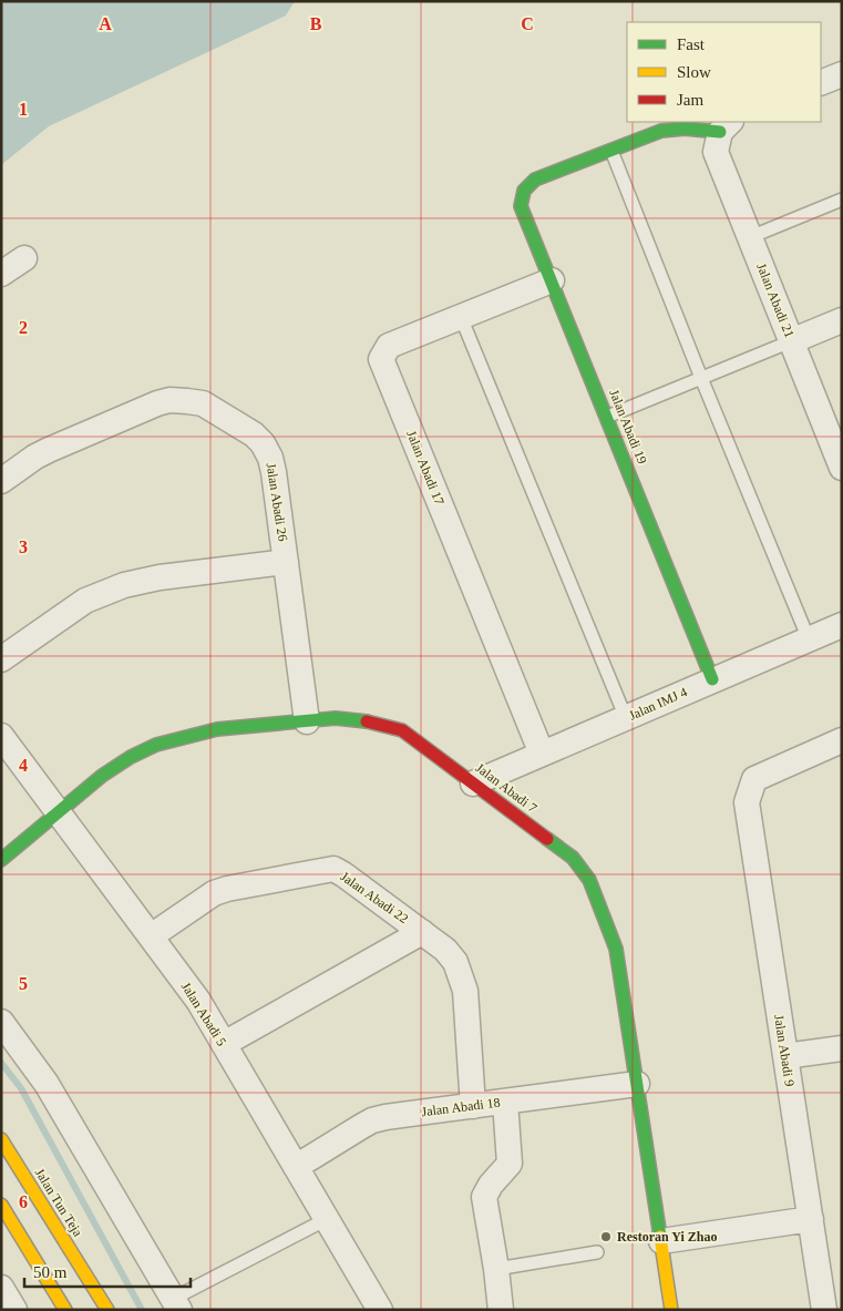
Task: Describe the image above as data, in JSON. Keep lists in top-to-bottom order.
{
  "streets": {
    "street": [
      "Jalan Abadi 21",
      "Jalan Abadi 19",
      "Jalan Abadi 17",
      "Jalan Abadi 26",
      "Jalan IMJ 4",
      "Jalan Abadi 7",
      "Jalan Abadi 22",
      "Jalan Abadi 5",
      "Jalan Abadi 9",
      "Jalan Abadi 18",
      "Jalan Tun Teja"
    ]
  },
  "crossings": [
    ["Jalan Abadi 19", "Jalan Abadi 17"],
    ["Jalan Abadi 19", "Jalan IMJ 4"],
    ["Jalan Abadi 17", "Jalan IMJ 4"],
    ["Jalan Abadi 26", "Jalan Abadi 7"],
    ["Jalan IMJ 4", "Jalan Abadi 7"],
    ["Jalan Abadi 7", "Jalan Abadi 5"],
    ["Jalan Abadi 7", "Jalan Abadi 18"],
    ["Jalan Abadi 22", "Jalan Abadi 5"],
    ["Jalan Abadi 22", "Jalan Abadi 18"],
    ["Jalan Abadi 5", "Jalan Abadi 18"]
  ],
  "places": ["Restoran Yi Zhao"],
  "legend": ["Fast", "Slow", "Jam"],
  "scale_bar": "50 m",
  "grid": {
    "columns": ["A", "B", "C"],
    "rows": [
      "1",
      "2",
      "3",
      "4",
      "5",
      "6"
    ]
  }
}
